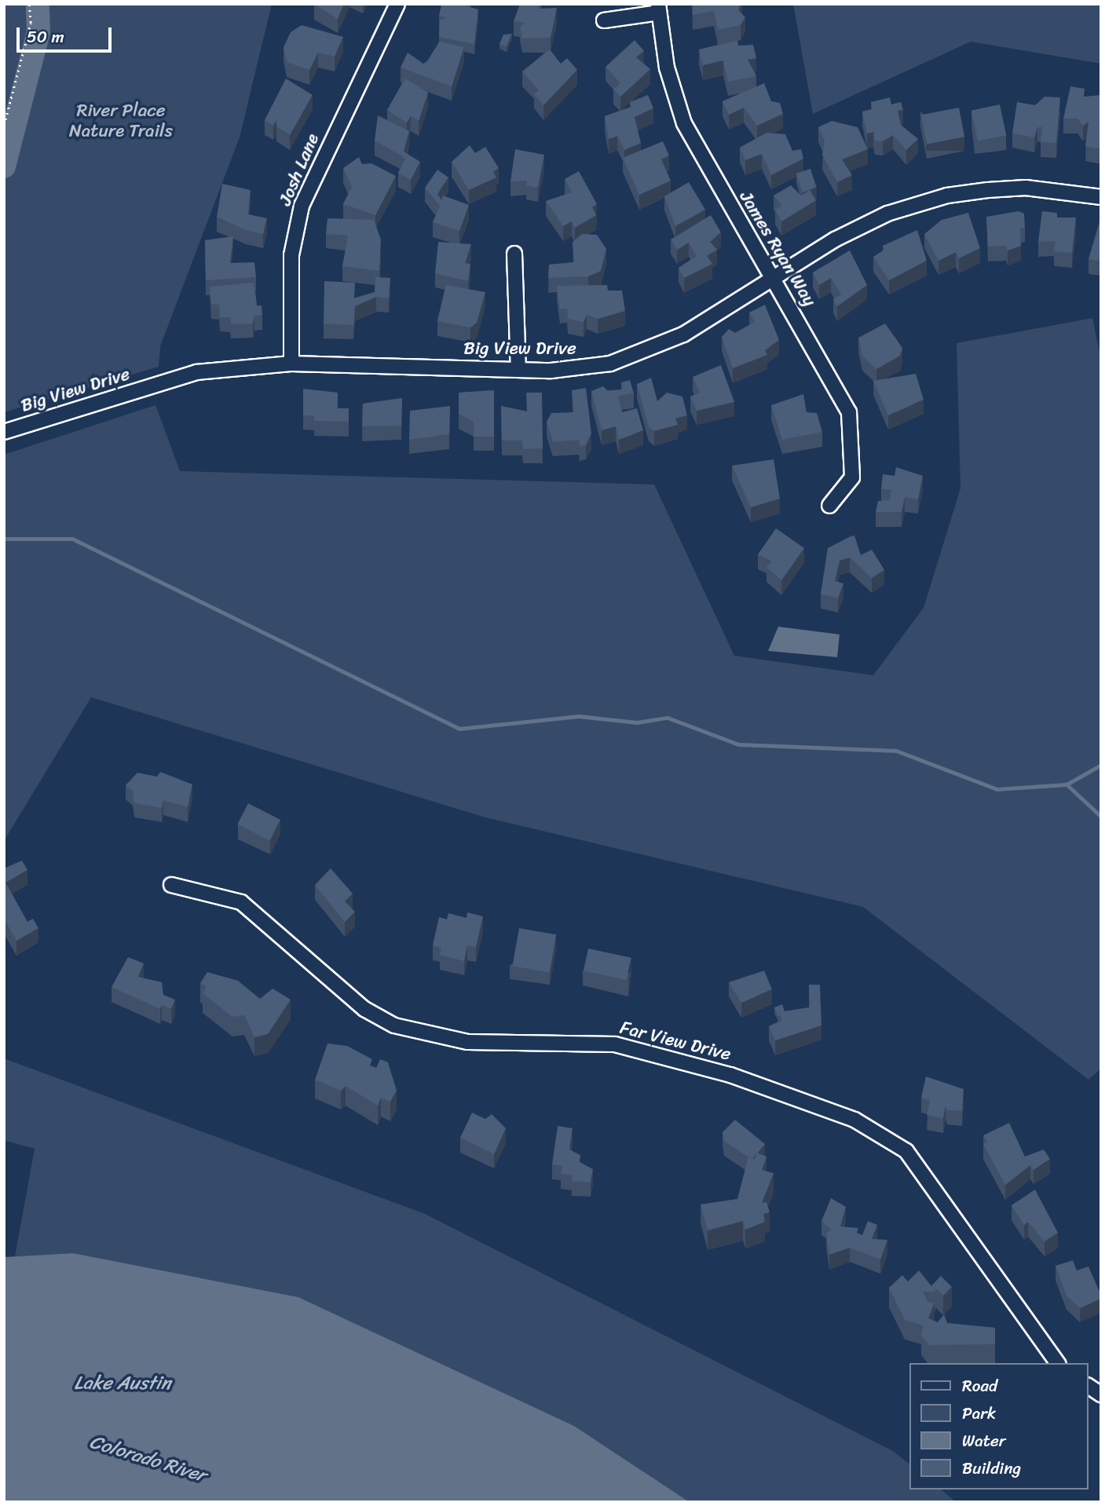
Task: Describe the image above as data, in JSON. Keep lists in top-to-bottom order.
{
  "streets": {
    "street": [
      "Josh Lane",
      "James Ryan Way",
      "Big View Drive",
      "Far View Drive"
    ]
  },
  "crossings": [
    ["Josh Lane", "Big View Drive"],
    ["James Ryan Way", "Big View Drive"]
  ],
  "water": ["Lake Austin", "Colorado River"],
  "parks": ["River Place Nature Trails"],
  "legend": [
    "Road",
    "Park",
    "Water",
    "Building"
  ],
  "scale_bar": "50 m"
}
